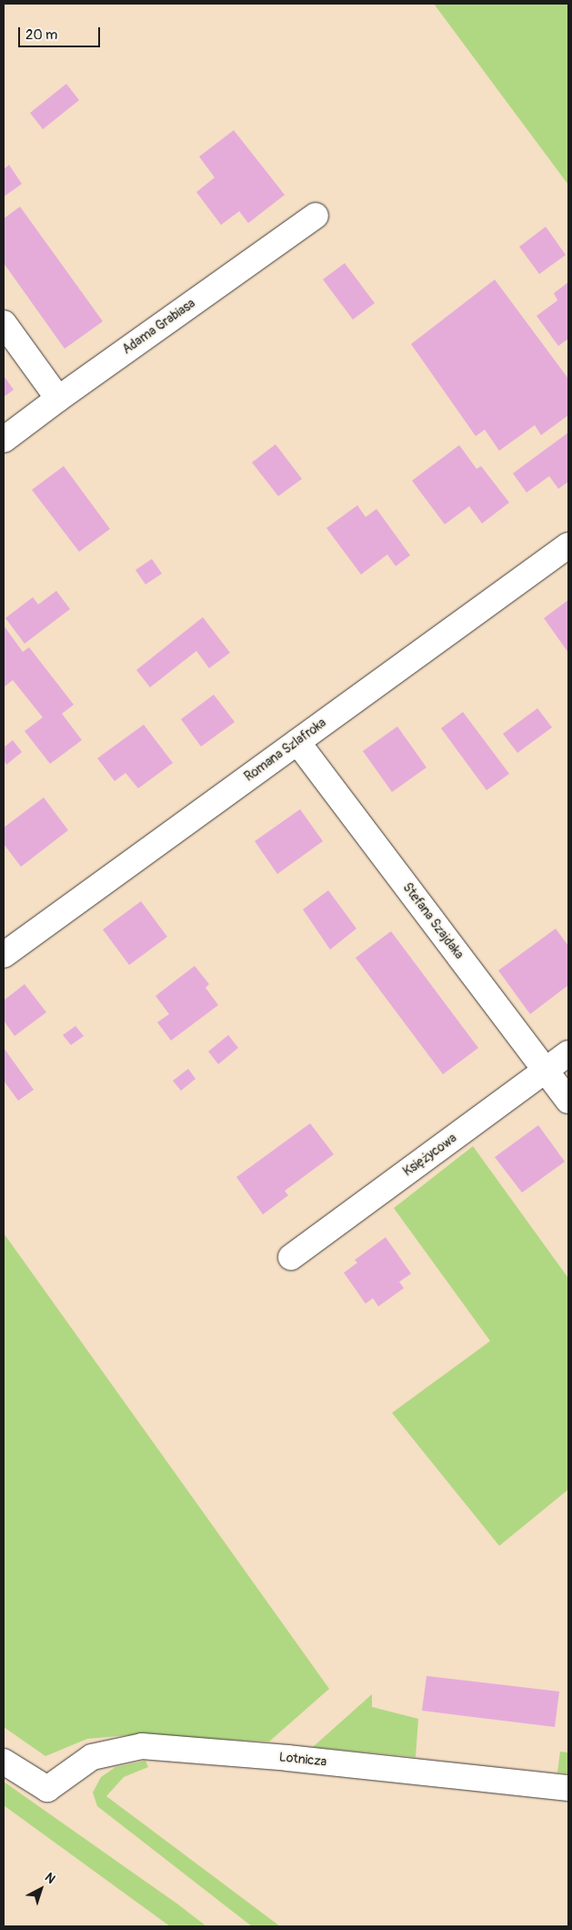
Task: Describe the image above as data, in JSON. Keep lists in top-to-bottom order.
{
  "streets": {
    "street": [
      "Adama Grabiasa",
      "Romana Szlafroka",
      "Stefana Szajdaka",
      "Księżycowa",
      "Lotnicza"
    ]
  },
  "crossings": [
    ["Romana Szlafroka", "Stefana Szajdaka"],
    ["Stefana Szajdaka", "Księżycowa"]
  ],
  "scale_bar": "20 m",
  "north": "top right"
}
